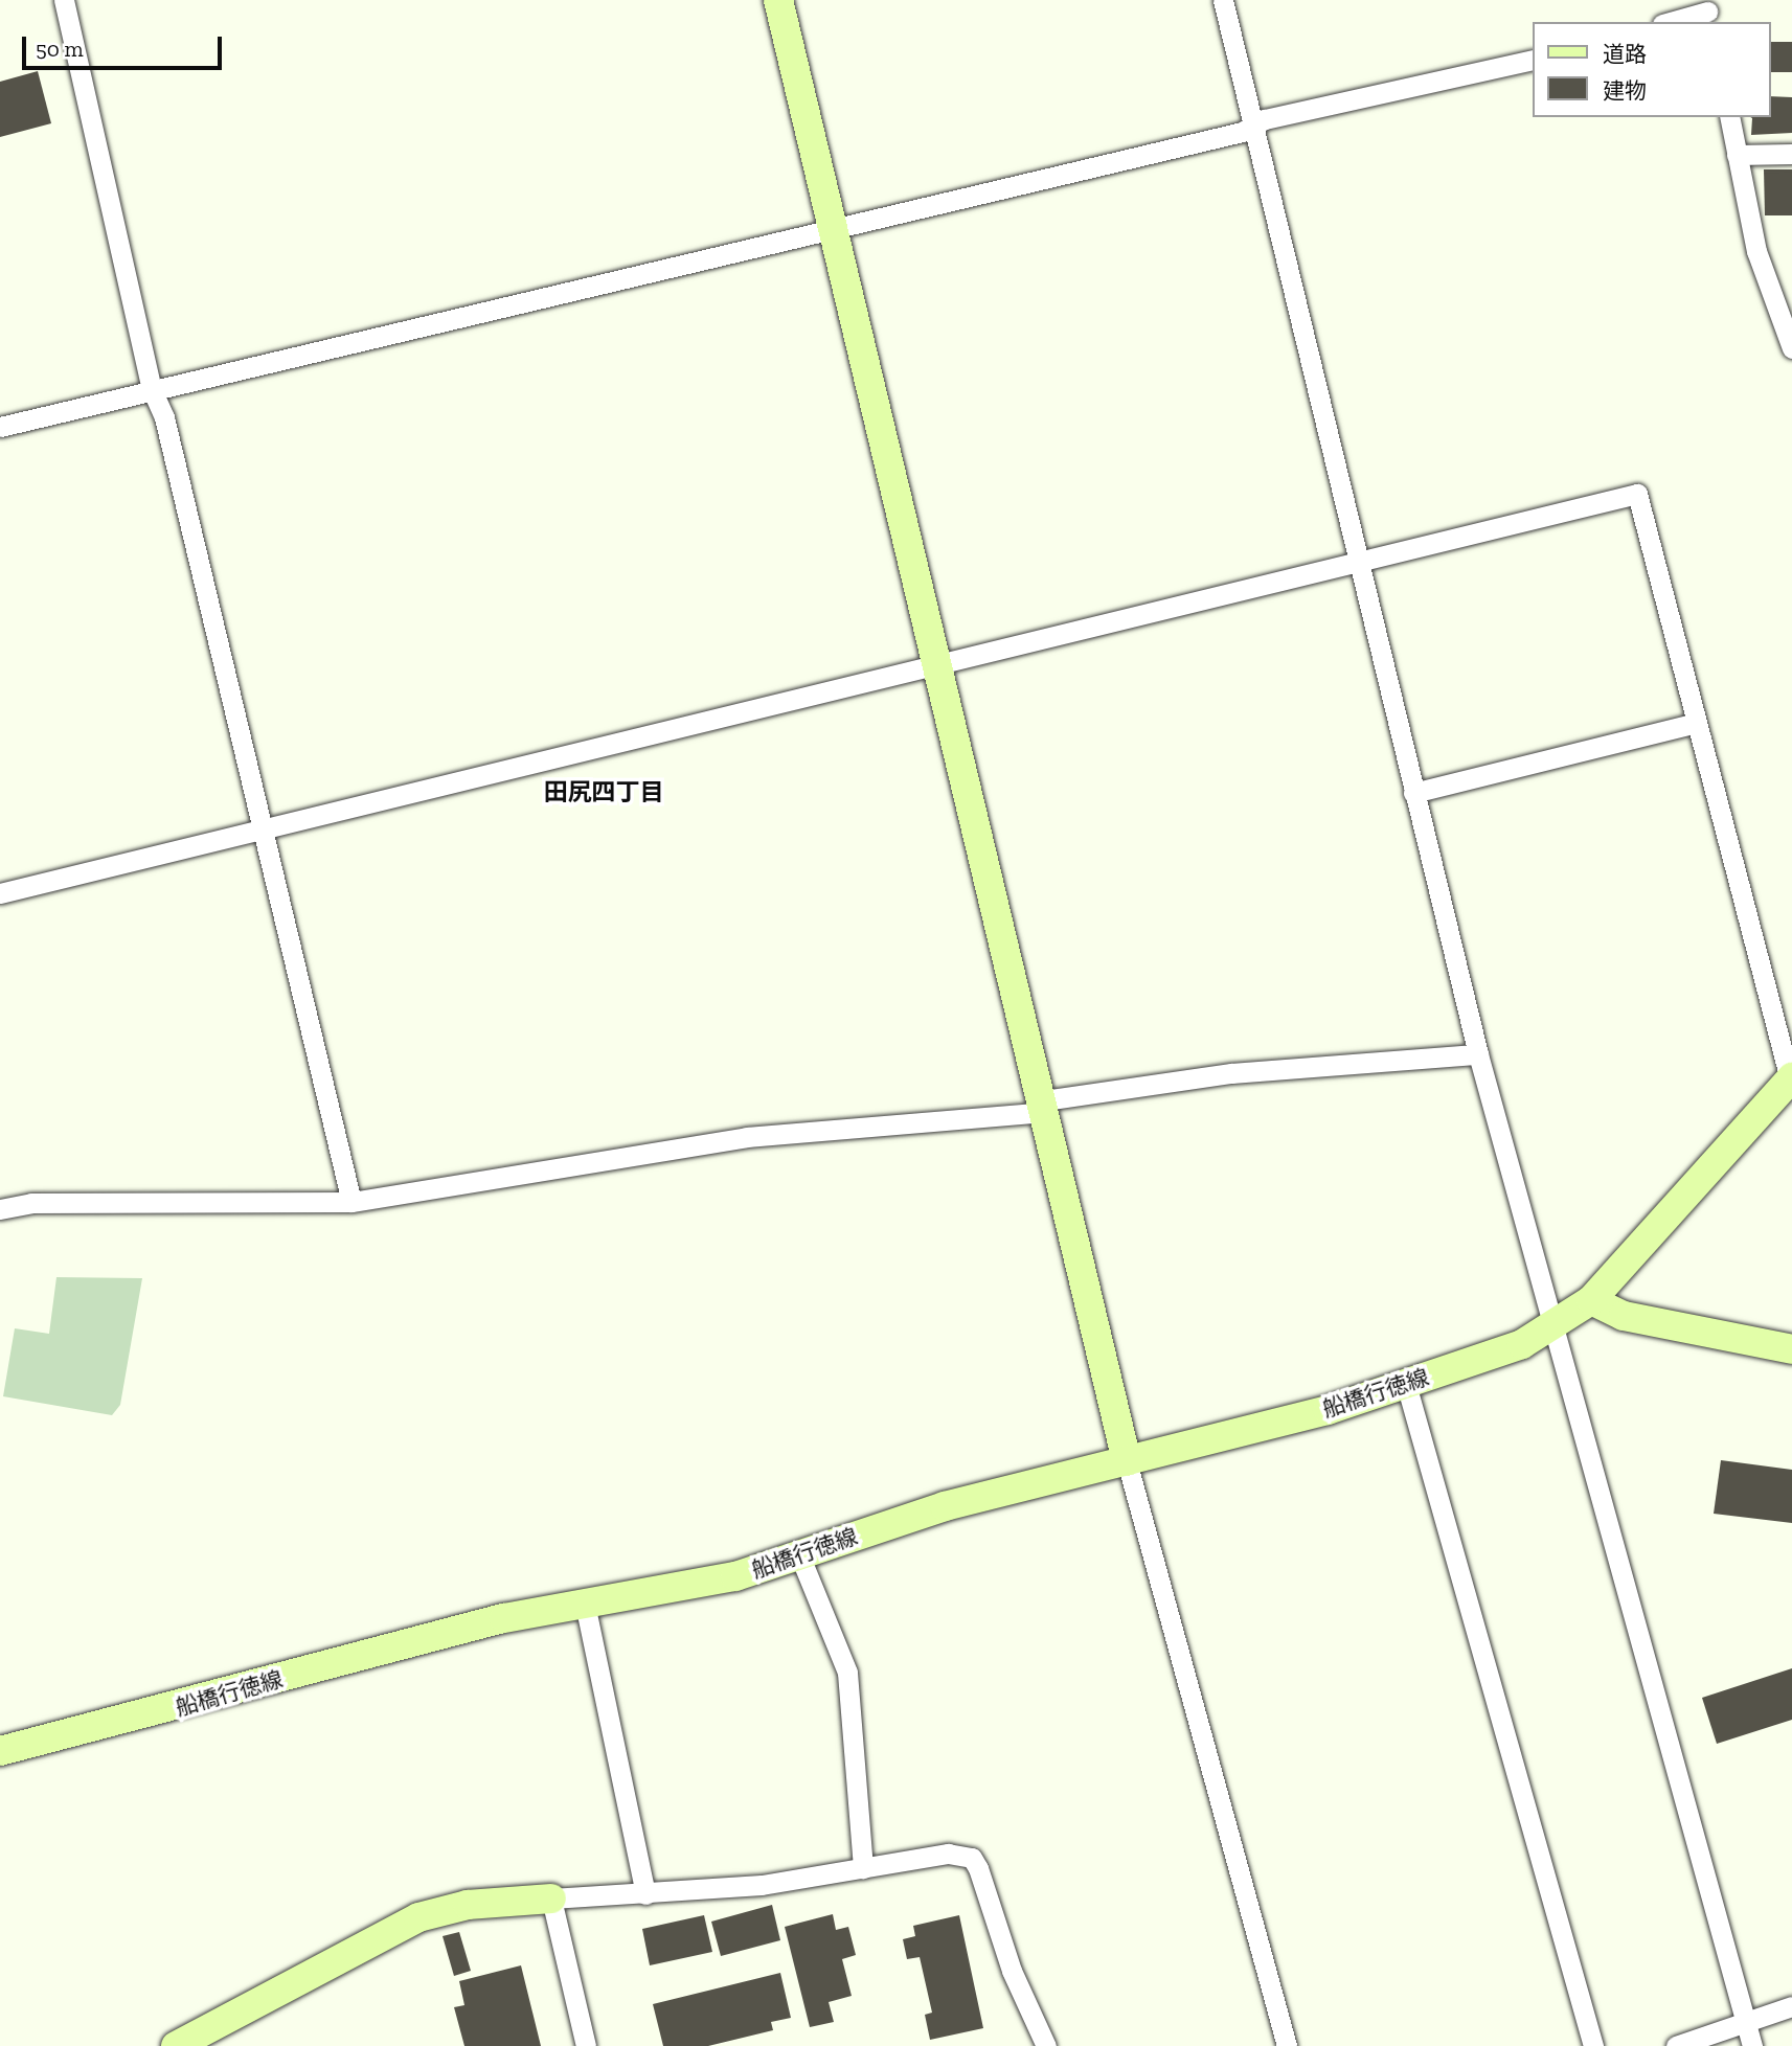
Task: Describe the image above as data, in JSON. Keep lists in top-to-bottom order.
{
  "streets": {
    "main road": ["船橋行徳線"]
  },
  "districts": ["田尻四丁目"],
  "legend": ["道路", "建物"],
  "scale_bar": "50 m"
}
